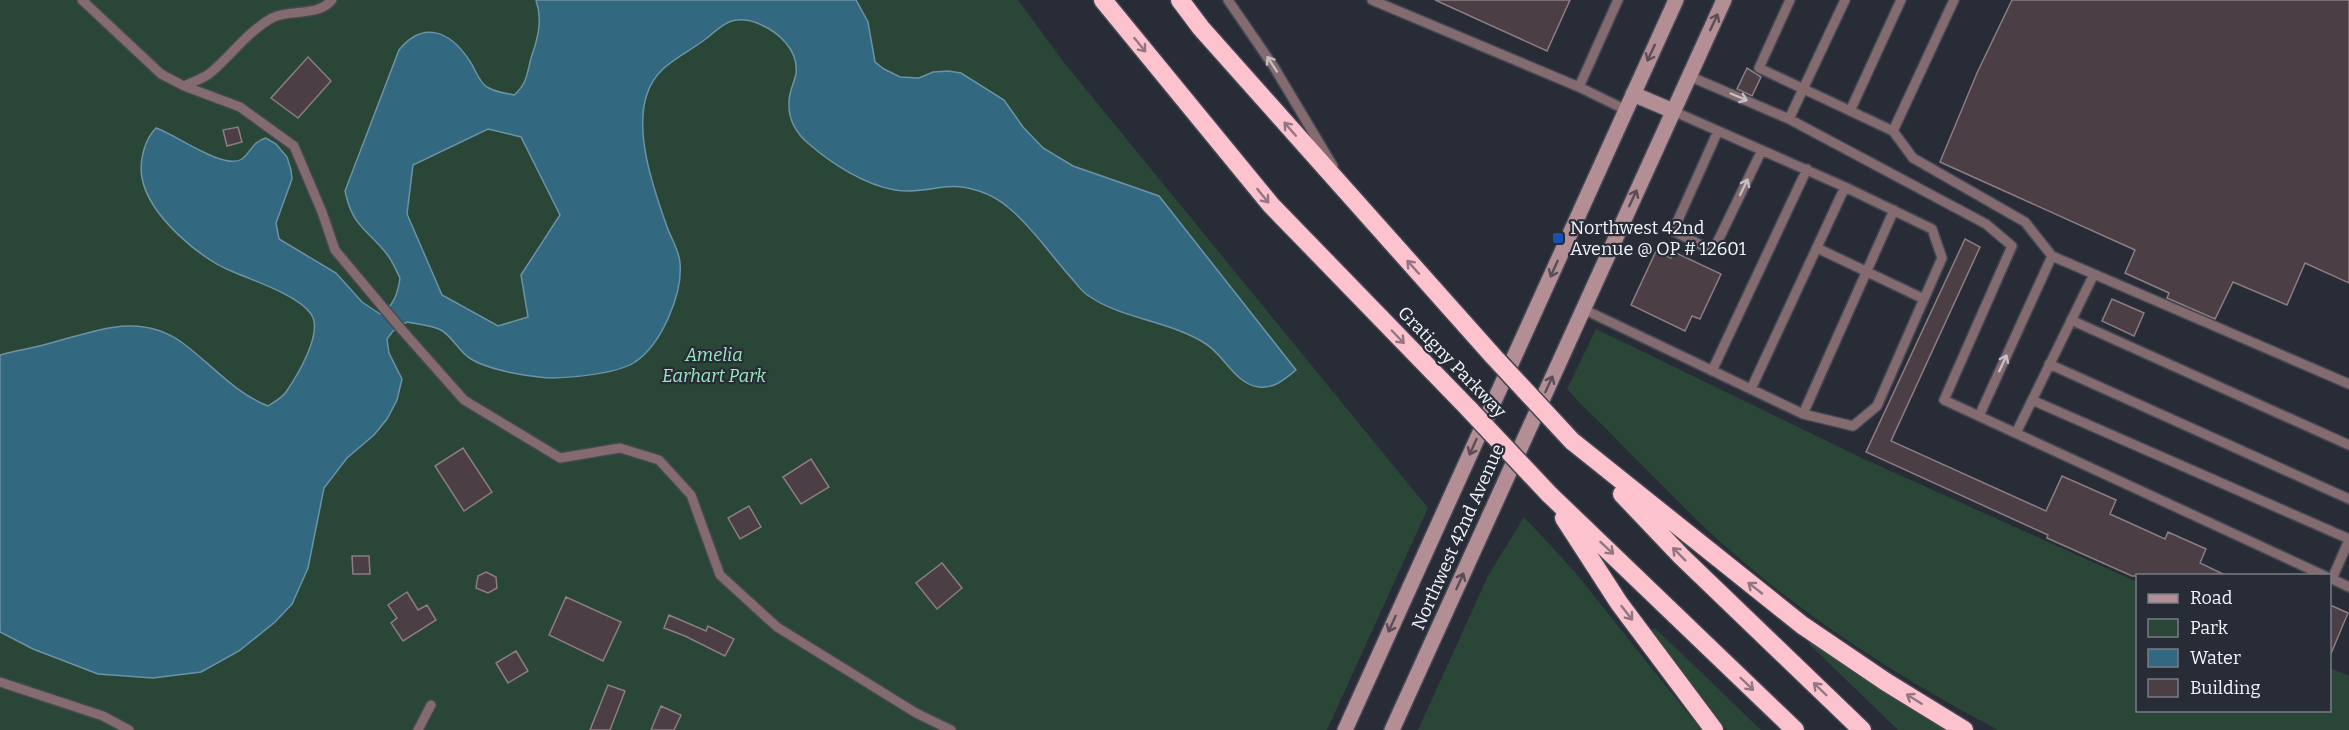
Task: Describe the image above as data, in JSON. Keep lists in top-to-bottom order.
{
  "streets": {
    "highway": ["Gratigny Parkway"],
    "main road": ["Northwest 42nd Avenue"]
  },
  "parks": ["Amelia Earhart Park"],
  "places": {
    "transit": ["Northwest 42nd Avenue @ OP # 12601"]
  },
  "legend": [
    "Road",
    "Park",
    "Water",
    "Building"
  ]
}
